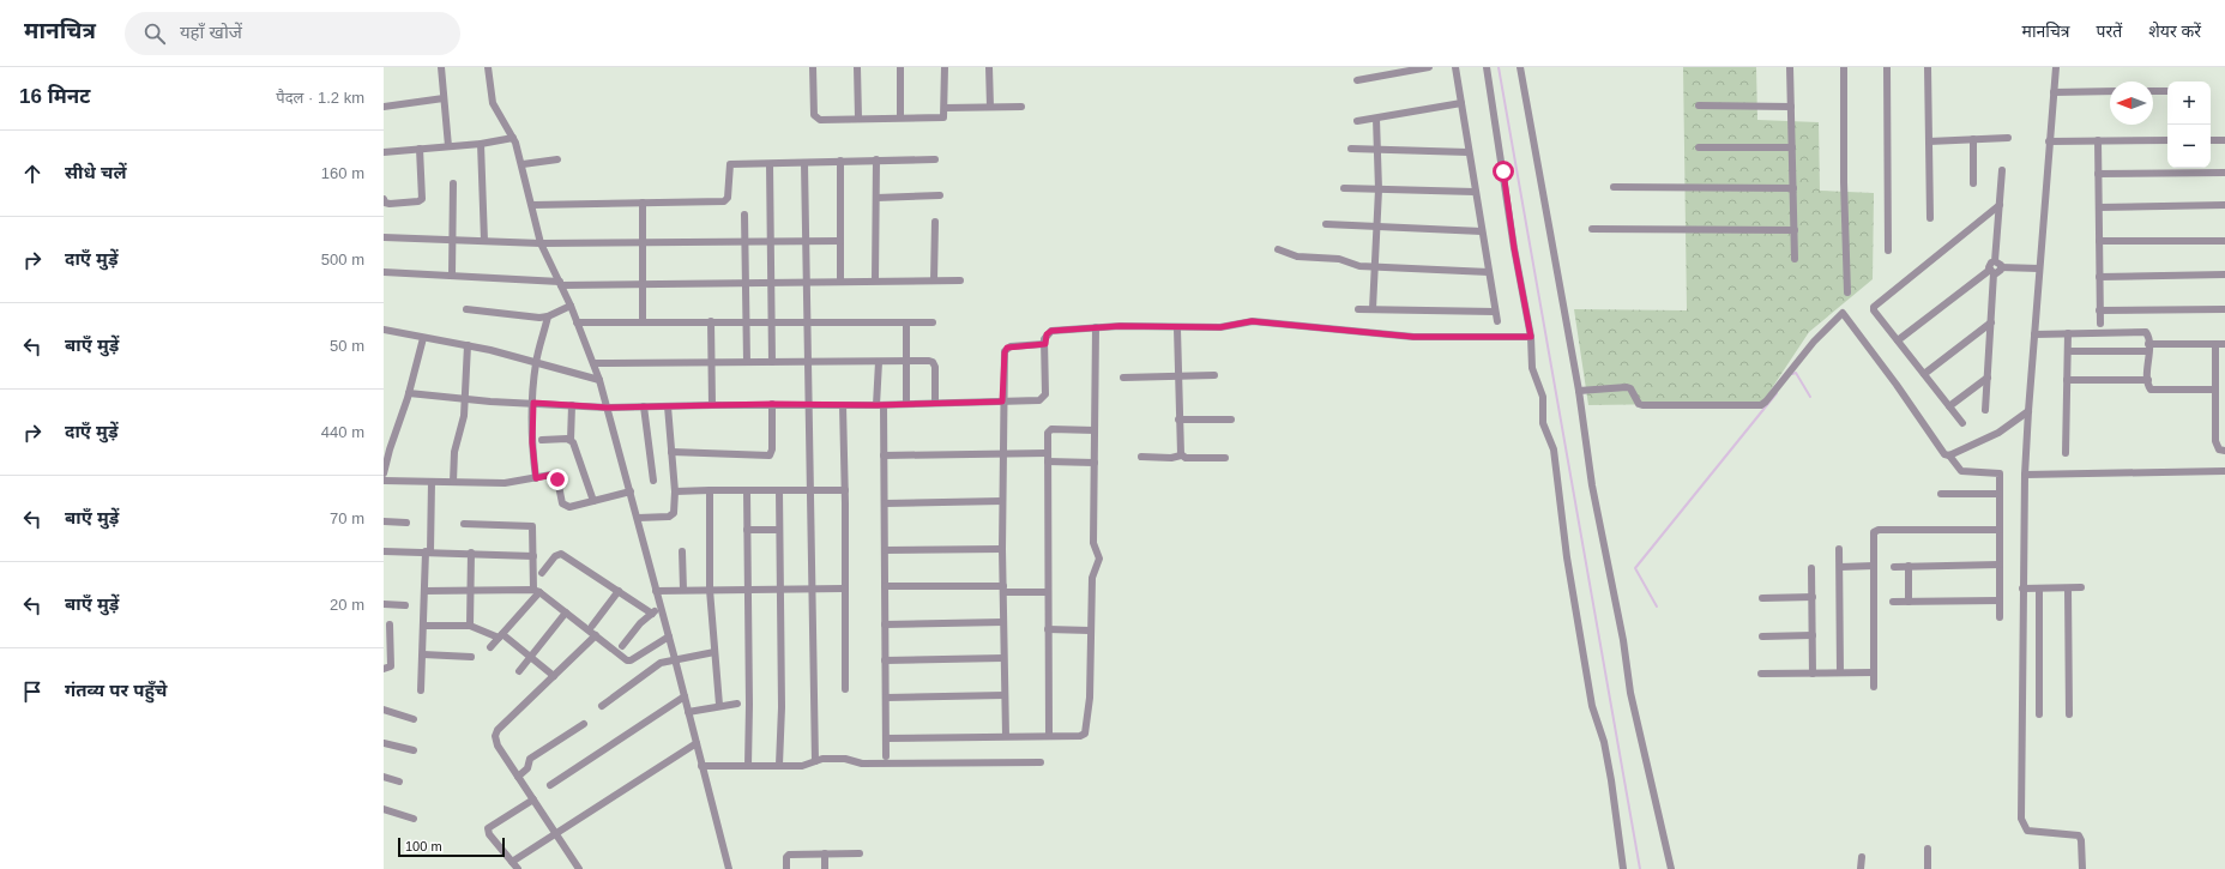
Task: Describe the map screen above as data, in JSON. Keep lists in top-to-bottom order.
{
  "scale_bar": "100 m",
  "north": "left",
  "page": {
    "header": "मानचित्र",
    "search": "यहाँ खोजें",
    "nav": ["मानचित्र", "परतें", "शेयर करें"],
    "heading": ["16 मिनट", "पैदल · 1.2 km"],
    "map_buttons": ["+", "−"],
    "list": [
      ["सीधे चलें", "160 m"],
      ["दाएँ मुड़ें", "500 m"],
      ["बाएँ मुड़ें", "50 m"],
      ["दाएँ मुड़ें", "440 m"],
      ["बाएँ मुड़ें", "70 m"],
      ["बाएँ मुड़ें", "20 m"],
      "गंतव्य पर पहुँचे"
    ],
    "scale": "100 m"
  }
}
